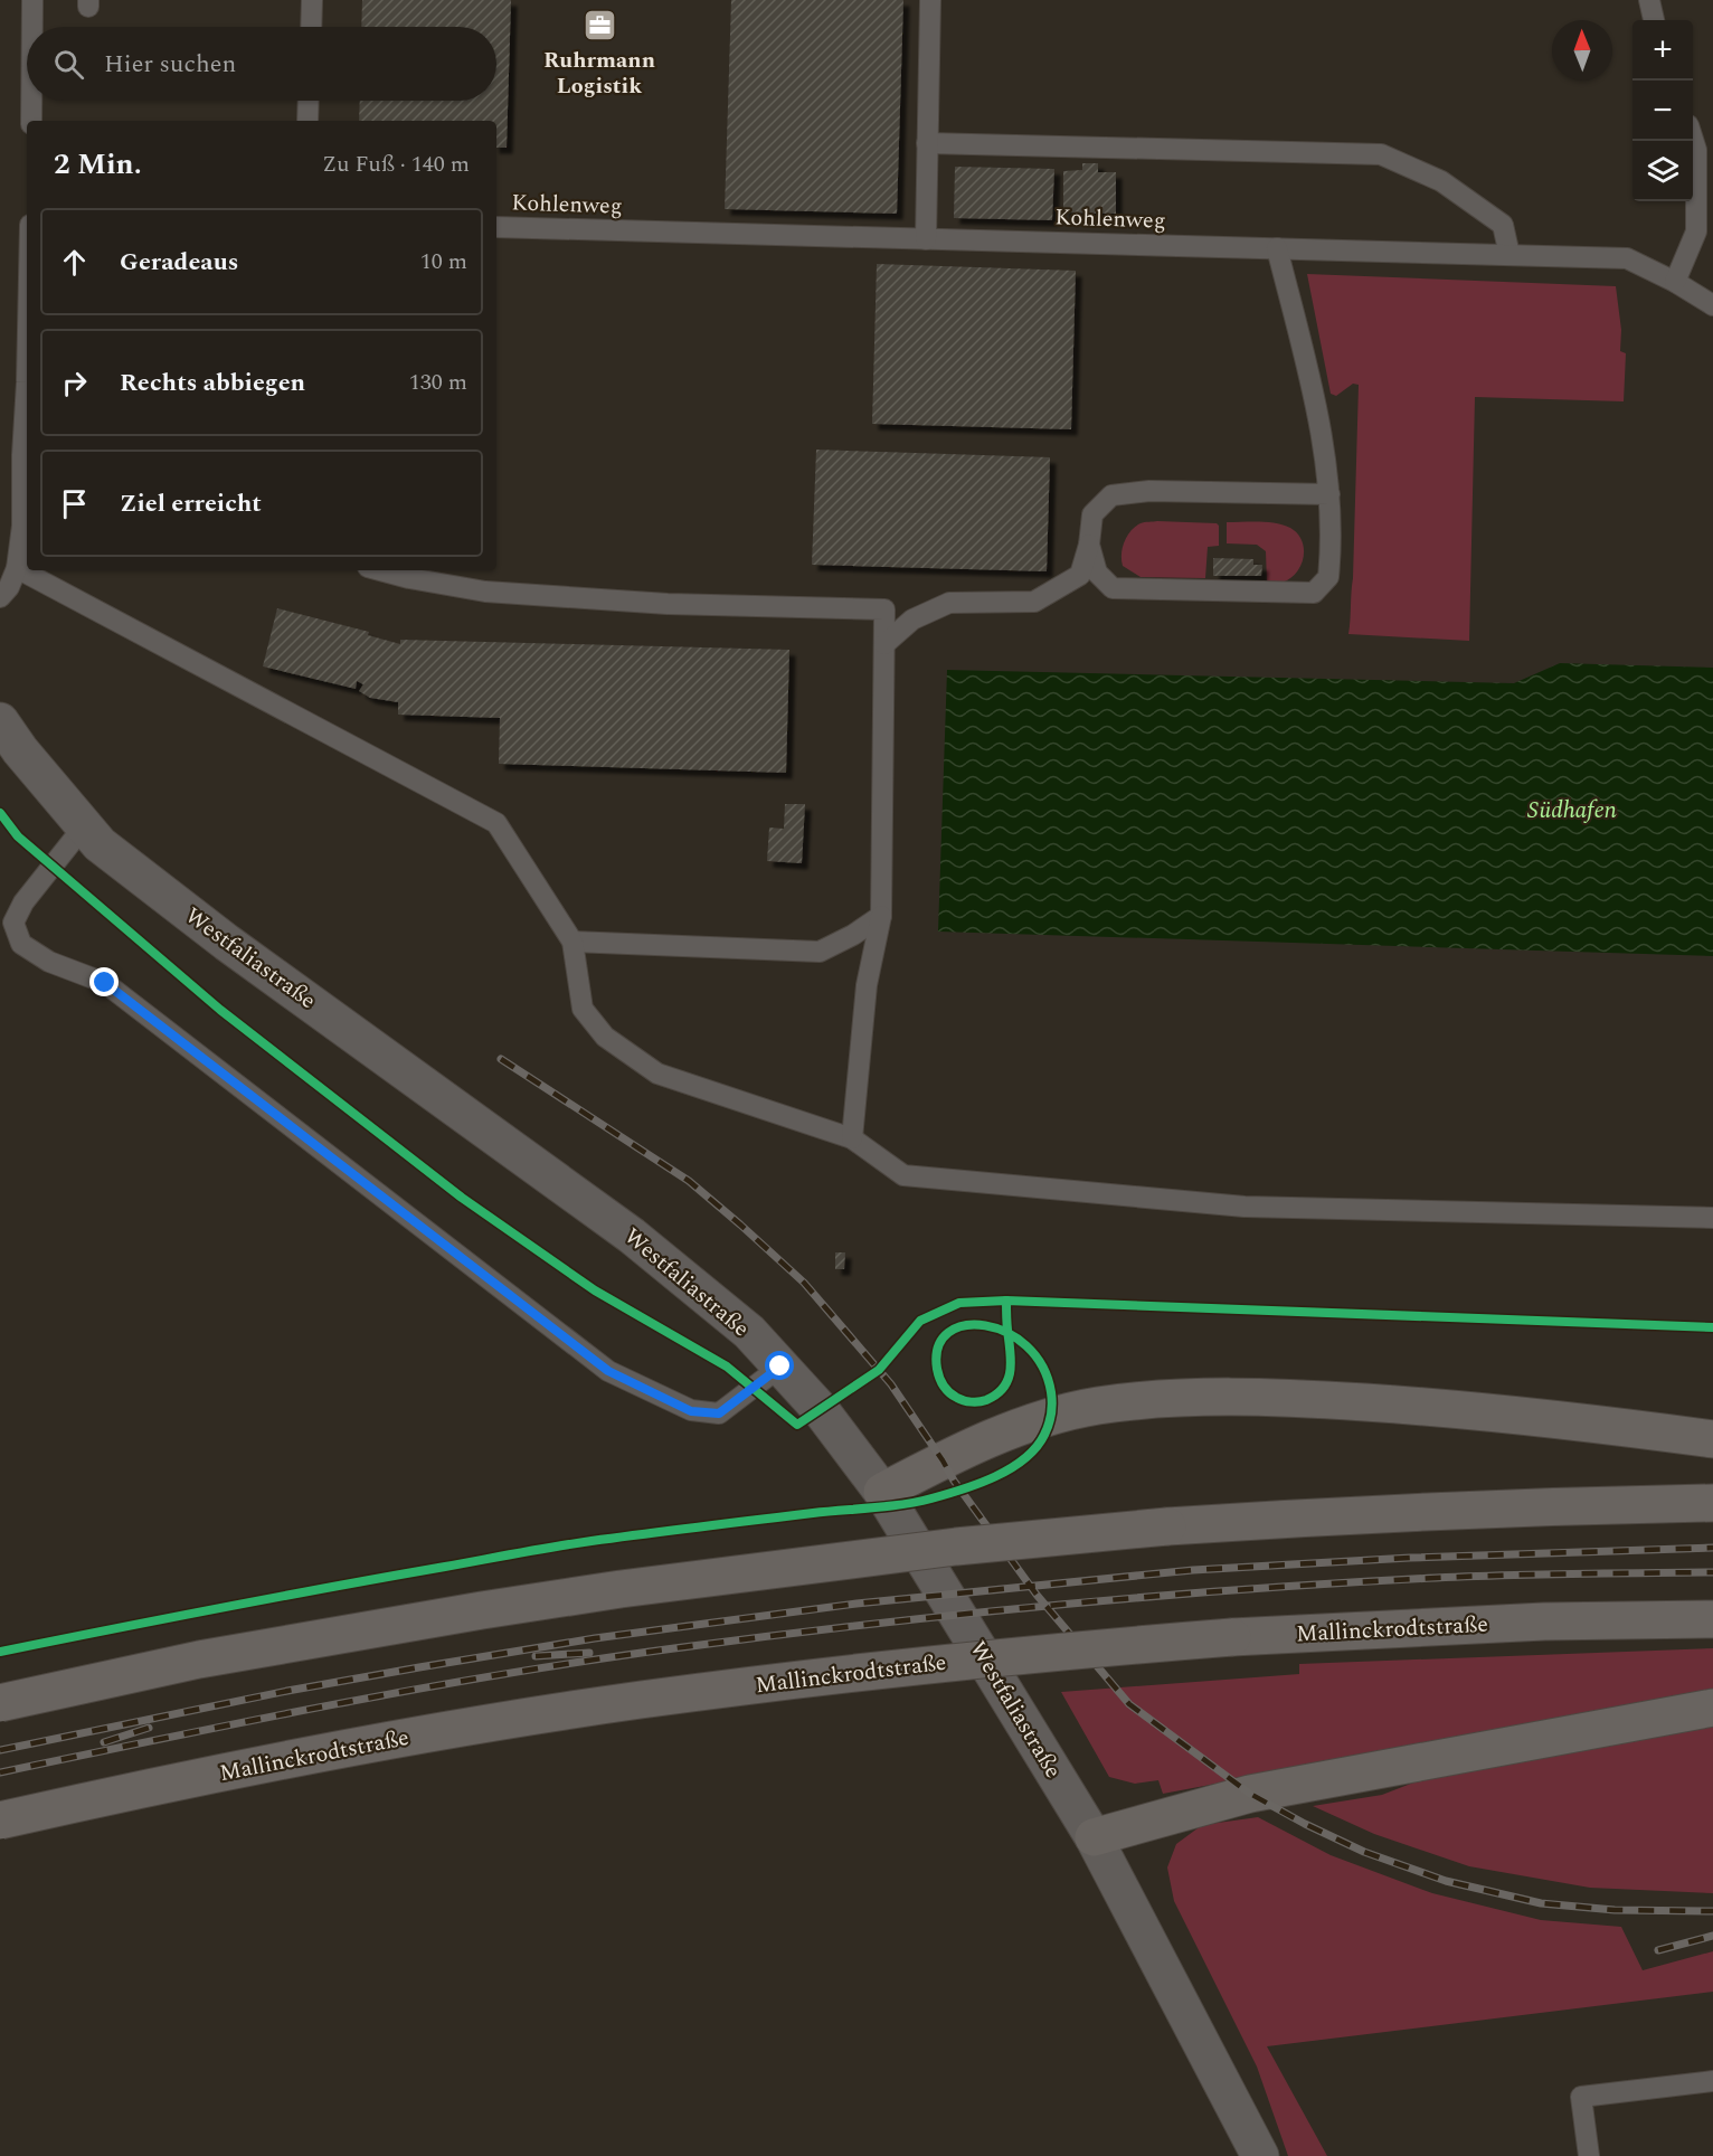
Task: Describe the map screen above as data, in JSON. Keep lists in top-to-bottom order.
{
  "streets": {
    "highway": ["Mallinckrodtstraße"],
    "street": ["Westfaliastraße"],
    "lane": ["Kohlenweg"]
  },
  "water": ["Südhafen"],
  "places": {
    "office": ["Ruhrmann Logistik"]
  },
  "north": "top",
  "page": {
    "map_buttons": ["+", "−"],
    "search": "Hier suchen",
    "heading": ["2 Min.", "Zu Fuß · 140 m"],
    "list": [
      ["Geradeaus", "10 m"],
      ["Rechts abbiegen", "130 m"],
      "Ziel erreicht"
    ]
  }
}
